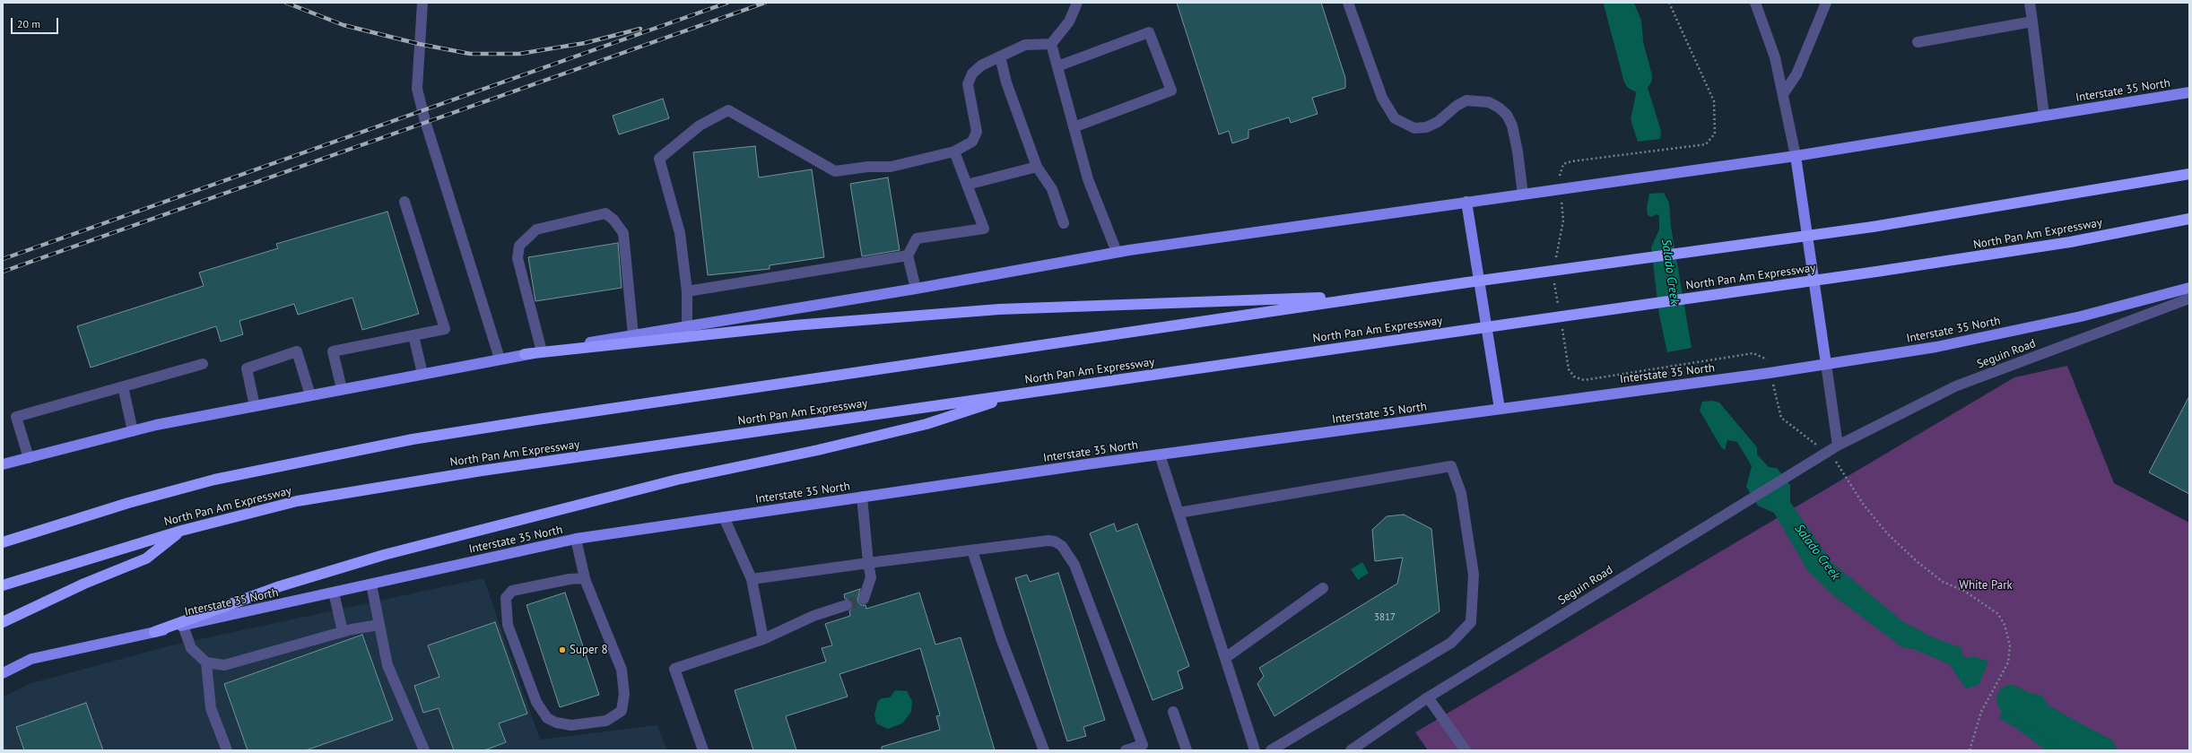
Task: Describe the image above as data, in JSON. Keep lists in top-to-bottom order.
{
  "streets": {
    "highway": ["North Pan Am Expressway"],
    "main road": ["Interstate 35 North"],
    "street": ["Seguin Road"]
  },
  "water": ["Salado Creek"],
  "parks": ["White Park"],
  "places": ["Super 8"],
  "house_numbers": ["3817"],
  "scale_bar": "20 m"
}
